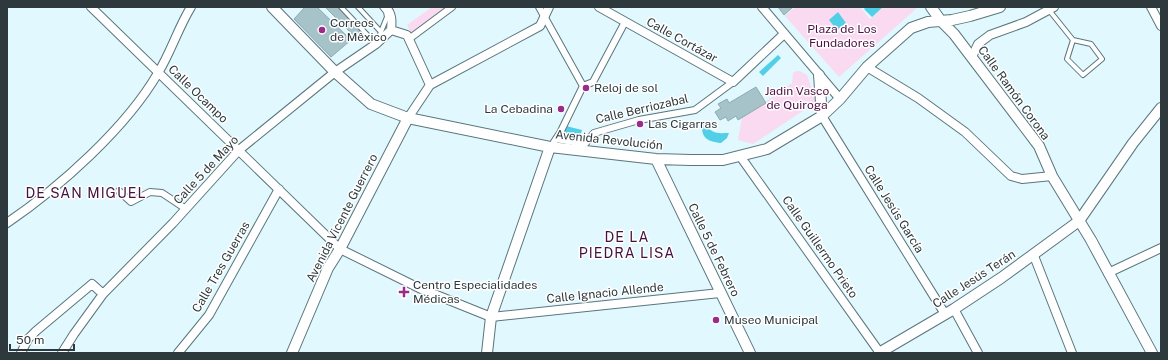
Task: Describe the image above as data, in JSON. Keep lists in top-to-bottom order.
{
  "streets": {
    "street": [
      "Calle Cortázar",
      "Calle Ramón Corona",
      "Calle Ocampo",
      "Calle Berriozabal",
      "Avenida Revolución",
      "Calle 5 de Mayo",
      "Calle Jesús García",
      "Avenida Vicente Guerrero",
      "Calle Guillermo Prieto",
      "Calle 5 de Febrero",
      "Calle Tres Guerras",
      "Calle Jesús Terán",
      "Calle Ignacio Allende"
    ]
  },
  "crossings": [
    ["Calle Cortázar", "Calle Berriozabal"],
    ["Calle Ramón Corona", "Avenida Revolución"],
    ["Calle Ramón Corona", "Calle Jesús Terán"],
    ["Calle Ocampo", "Calle 5 de Mayo"],
    ["Calle Ocampo", "Avenida Vicente Guerrero"],
    ["Calle Ocampo", "Calle Tres Guerras"],
    ["Calle Ocampo", "Calle Ignacio Allende"],
    ["Calle Berriozabal", "Avenida Revolución"],
    ["Avenida Revolución", "Calle 5 de Mayo"],
    ["Avenida Revolución", "Calle Jesús García"],
    ["Avenida Revolución", "Avenida Vicente Guerrero"],
    ["Avenida Revolución", "Calle Guillermo Prieto"],
    ["Avenida Revolución", "Calle 5 de Febrero"],
    ["Calle Jesús García", "Calle Jesús Terán"],
    ["Avenida Vicente Guerrero", "Calle Ignacio Allende"],
    ["Calle Guillermo Prieto", "Calle Jesús Terán"],
    ["Calle 5 de Febrero", "Calle Ignacio Allende"]
  ],
  "districts": ["DE SAN MIGUEL", "DE LA PIEDRA LISA"],
  "parks": ["Plaza de Los Fundadores", "Jadin Vasco de Quiroga"],
  "places": {
    "other": [
      "Correos de Mêxico",
      "Reloj de sol",
      "La Cebadina",
      "Las Cigarras",
      "Museo Municipal"
    ],
    "health": ["Centro Especialidades Médicas"]
  },
  "scale_bar": "50 m"
}
